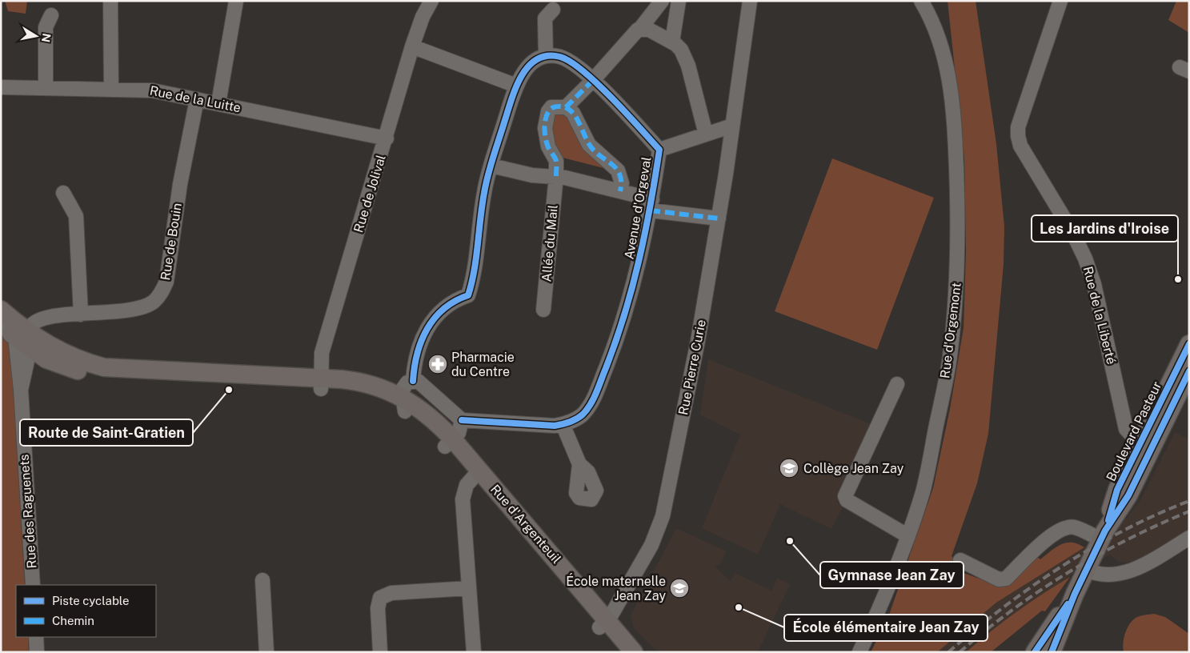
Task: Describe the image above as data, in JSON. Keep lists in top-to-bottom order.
{
  "streets": {
    "main road": ["Boulevard Pasteur", "Rue d'Argenteuil"],
    "street": [
      "Rue de la Luitte",
      "Rue de Jolival",
      "Avenue d'Orgeval",
      "Rue de Bouin",
      "Allée du Mail",
      "Rue de la Liberté",
      "Rue d'Orgemont",
      "Rue Pierre Curie",
      "Rue des Raguenets"
    ]
  },
  "crossings": [
    ["Rue de la Luitte", "Rue de Jolival"],
    ["Rue de la Luitte", "Rue de Bouin"],
    ["Rue de Jolival", "Rue d'Argenteuil"],
    ["Avenue d'Orgeval", "Rue Pierre Curie"],
    ["Rue de Bouin", "Rue des Raguenets"],
    ["Rue de la Liberté", "Boulevard Pasteur"],
    ["Rue Pierre Curie", "Rue d'Argenteuil"]
  ],
  "places": {
    "other": [
      "Les Jardins d'Iroise",
      "Route de Saint-Gratien",
      "Gymnase Jean Zay",
      "École élémentaire Jean Zay"
    ],
    "pharmacy": ["Pharmacie du Centre"],
    "school or university": ["Collège Jean Zay", "École maternelle Jean Zay"]
  },
  "legend": ["Piste cyclable", "Chemin"],
  "north": "right"
}
